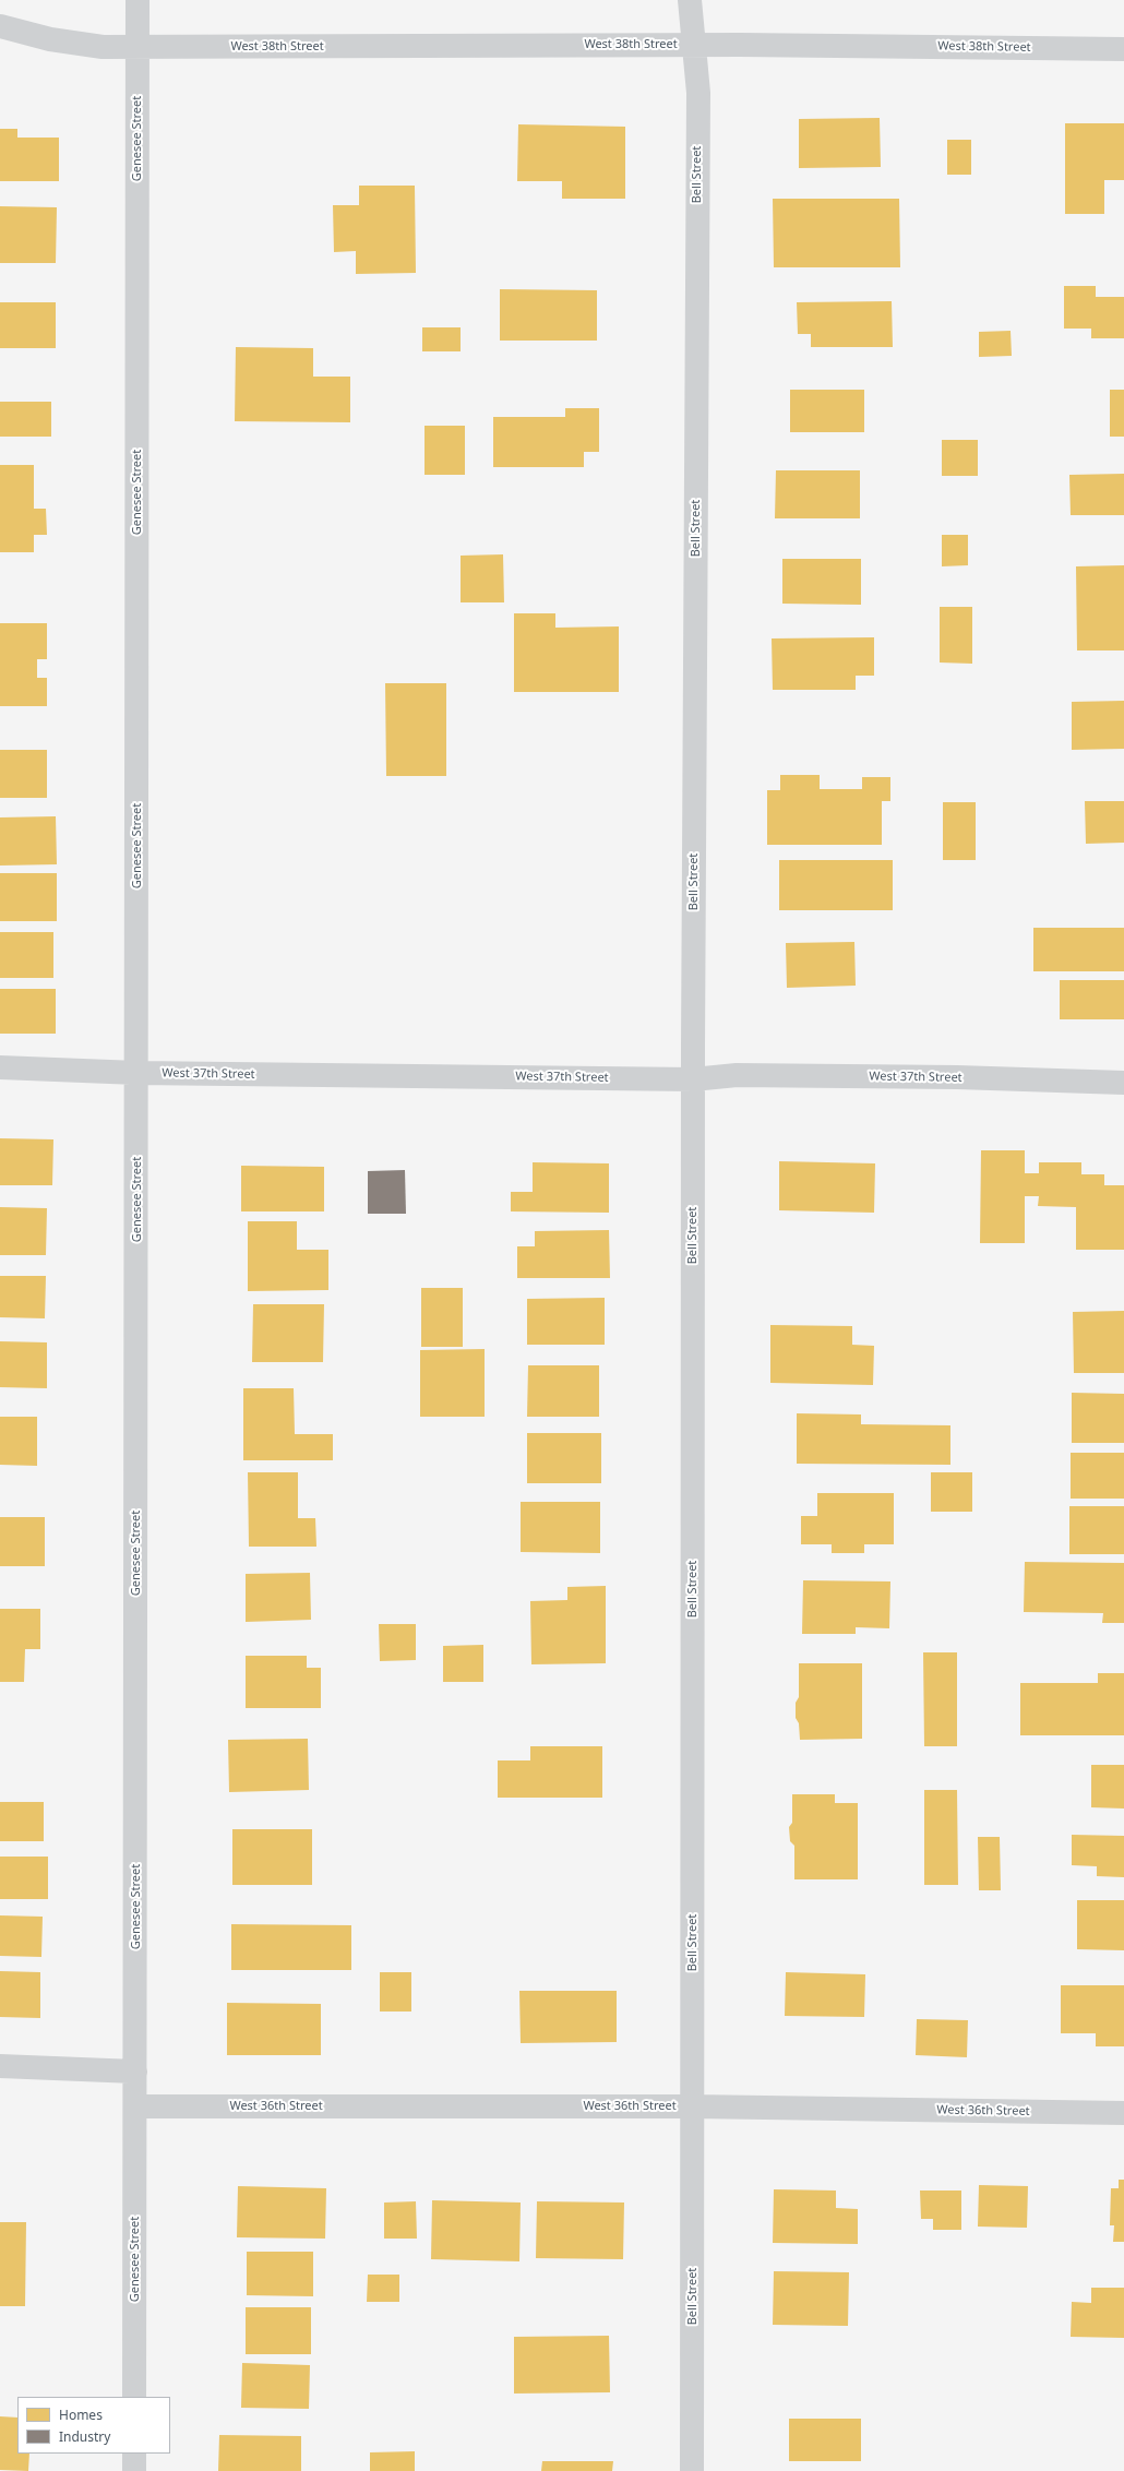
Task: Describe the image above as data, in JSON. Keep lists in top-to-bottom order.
{
  "streets": {
    "street": [
      "West 38th Street",
      "Genesee Street",
      "Bell Street",
      "West 37th Street",
      "West 36th Street"
    ]
  },
  "crossings": [
    ["West 38th Street", "Genesee Street"],
    ["West 38th Street", "Bell Street"],
    ["Genesee Street", "West 37th Street"],
    ["Genesee Street", "West 36th Street"],
    ["Bell Street", "West 37th Street"],
    ["Bell Street", "West 36th Street"]
  ],
  "legend": ["Homes", "Industry"]
}
